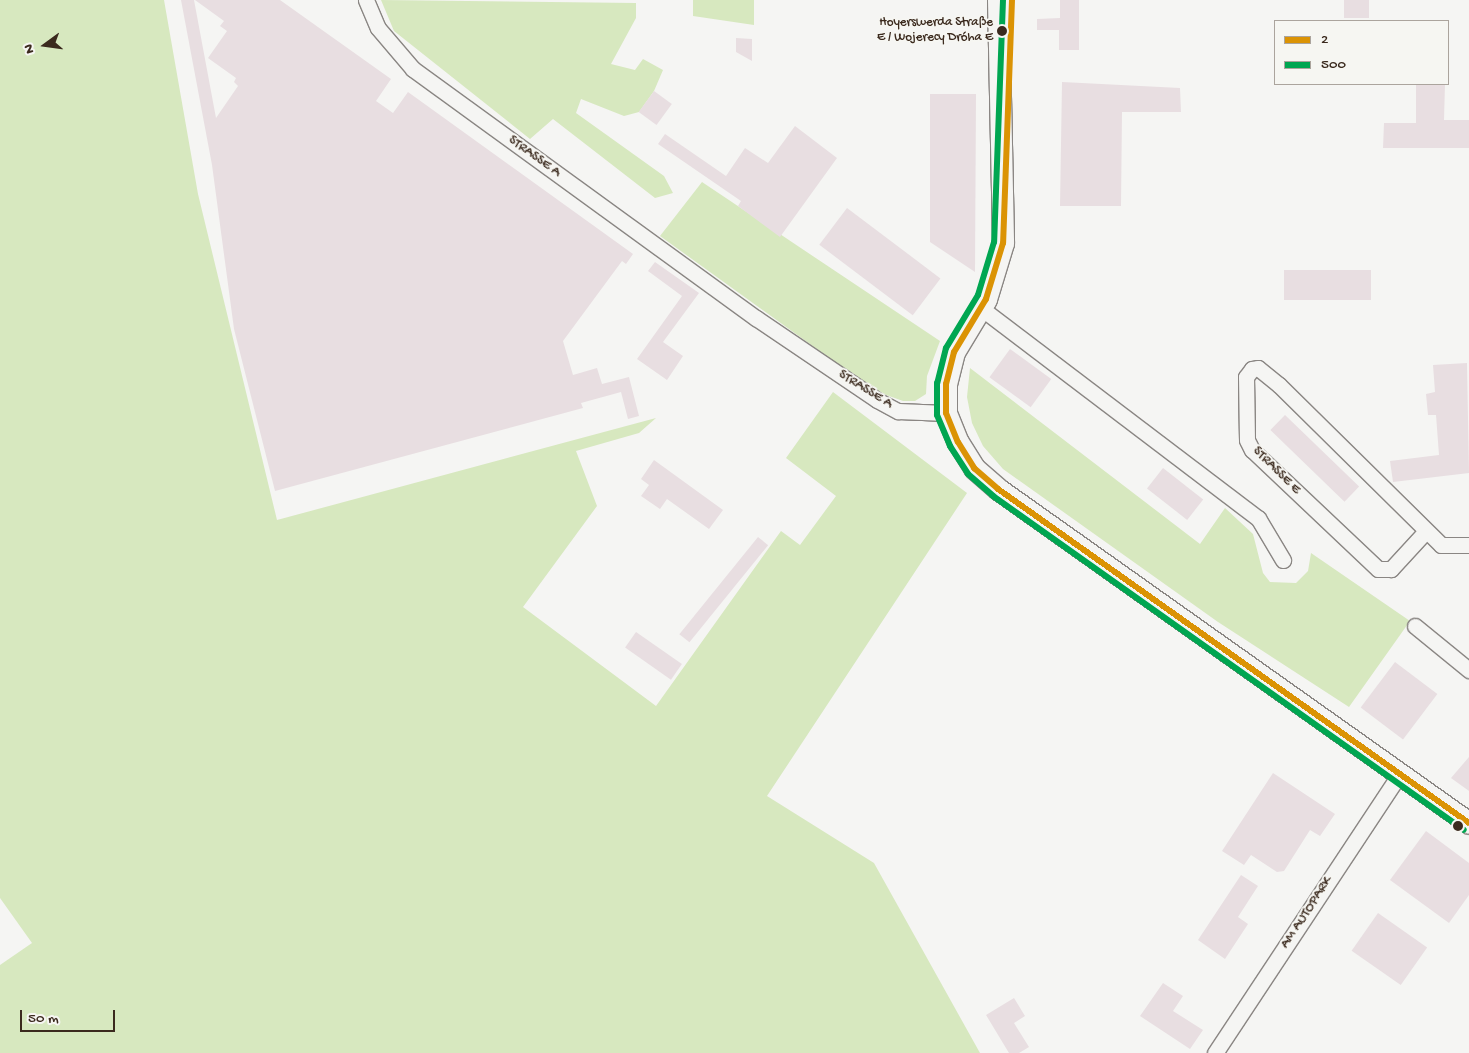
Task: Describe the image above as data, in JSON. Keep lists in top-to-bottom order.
{
  "streets": {
    "street": ["STRASSE A", "STRASSE E", "AM AUTOPARK"]
  },
  "places": ["Hoyerswerda Straße E / Wojerecy Dróha E"],
  "lines": ["transit line 2", "transit line 500"],
  "legend": ["2", "500"],
  "scale_bar": "50 m",
  "north": "left"
}
